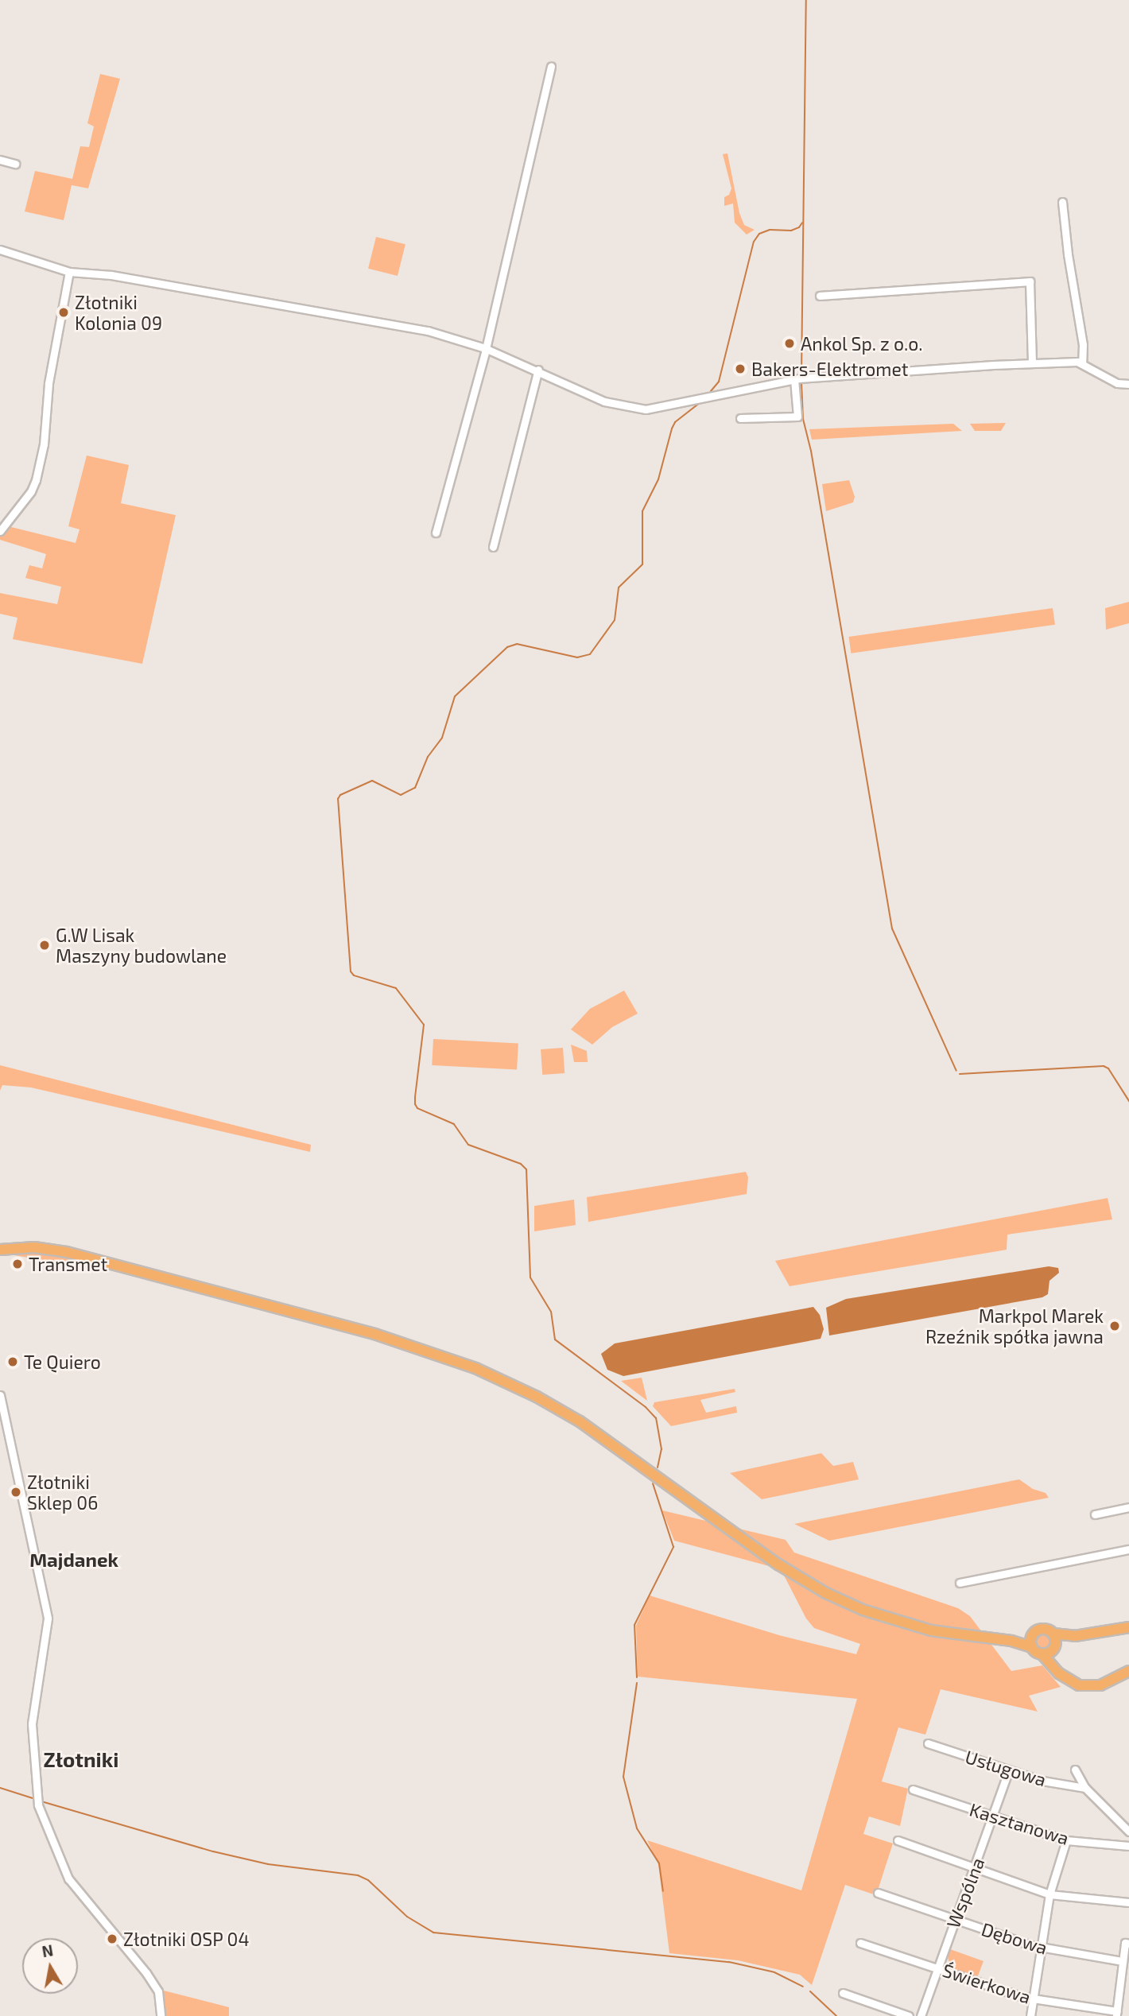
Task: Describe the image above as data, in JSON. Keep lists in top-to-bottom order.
{
  "streets": {
    "street": [
      "Usługowa",
      "Kasztanowa",
      "Wspólna",
      "Dębowa",
      "Świerkowa"
    ]
  },
  "crossings": [
    ["Usługowa", "Wspólna"],
    ["Kasztanowa", "Wspólna"],
    ["Wspólna", "Dębowa"],
    ["Wspólna", "Świerkowa"]
  ],
  "districts": ["Majdanek", "Złotniki"],
  "places": [
    "Złotniki Kolonia 09",
    "Ankol Sp. z o.o.",
    "Bakers-Elektromet",
    "G.W Lisak Maszyny budowlane",
    "Transmet",
    "Markpol Marek Rzeźnik spółka jawna",
    "Te Quiero",
    "Złotniki Sklep 06",
    "Złotniki OSP 04"
  ],
  "north": "top"
}
